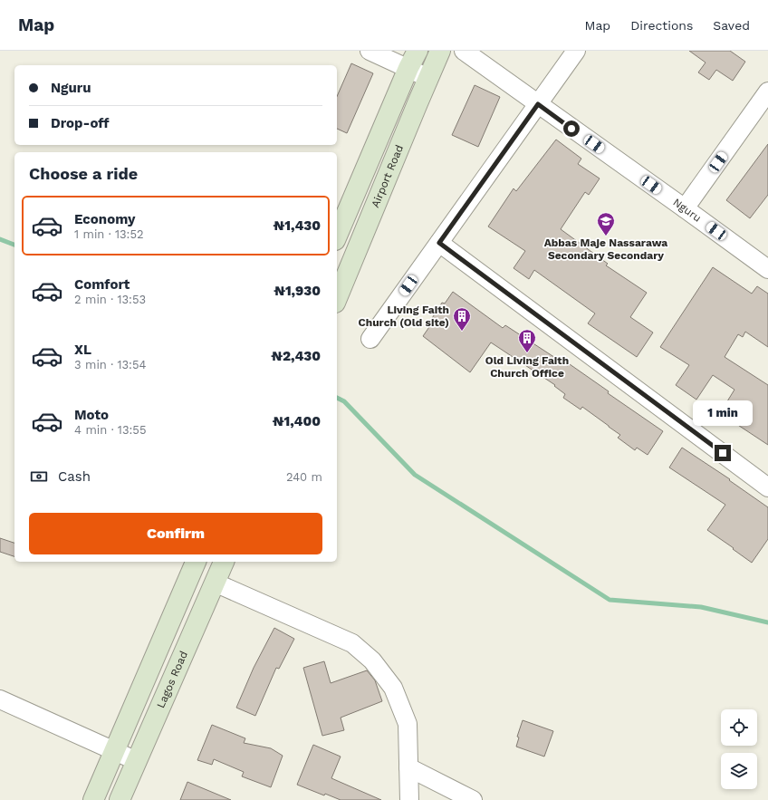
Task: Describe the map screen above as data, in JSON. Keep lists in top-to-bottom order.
{
  "streets": {
    "main road": ["Airport Road", "Lagos Road"],
    "street": ["Nguru"]
  },
  "places": {
    "school or university": ["Abbas Maje Nassarawa Secondary Secondary"],
    "building": ["Living Faith Church (Old site)", "Old Living Faith Church Office"]
  },
  "page": {
    "header": "Map",
    "nav": ["Map", "Directions", "Saved"],
    "banner": ["Nguru", "Drop-off"],
    "heading": "Choose a ride",
    "list": [
      {
        "name": "Economy",
        "note": "1 min · 13:52",
        "value": "₦1,430"
      },
      {
        "name": "Comfort",
        "note": "2 min · 13:53",
        "value": "₦1,930"
      },
      {
        "name": "XL",
        "note": "3 min · 13:54",
        "value": "₦2,430"
      },
      {
        "name": "Moto",
        "note": "4 min · 13:55",
        "value": "₦1,400"
      }
    ],
    "bubble": "1 min",
    "pay": ["Cash", "240 m"],
    "buttons": "Confirm"
  }
}
